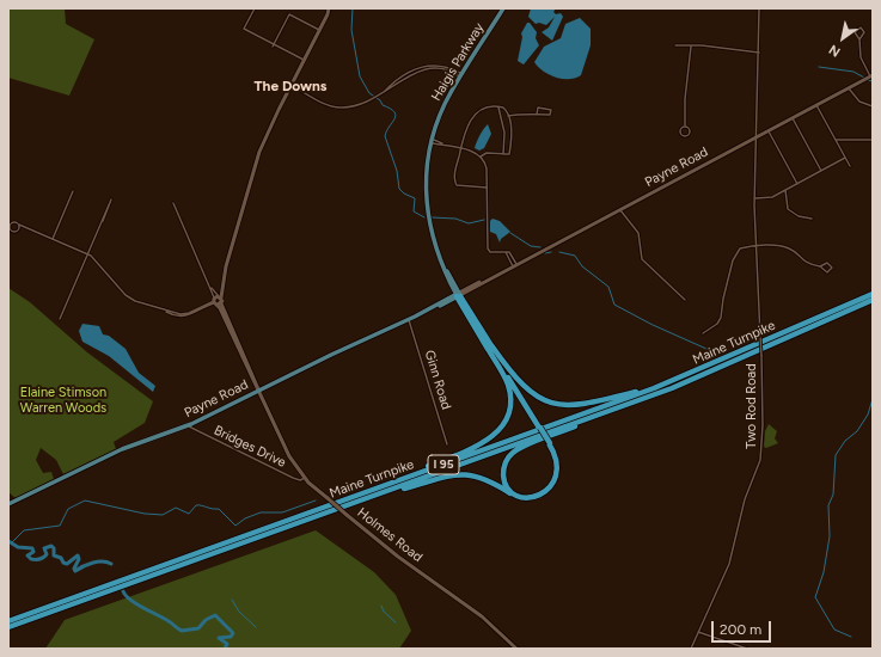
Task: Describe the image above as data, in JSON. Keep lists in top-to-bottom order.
{
  "streets": {
    "highway": ["Maine Turnpike", "I 95"],
    "main road": ["Haigis Parkway", "Payne Road"],
    "street": [
      "Ginn Road",
      "Two Rod Road",
      "Bridges Drive",
      "Holmes Road"
    ]
  },
  "crossings": [
    ["Haigis Parkway", "Payne Road"],
    ["Payne Road", "Ginn Road"],
    ["Payne Road", "Two Rod Road"],
    ["Payne Road", "Bridges Drive"],
    ["Payne Road", "Holmes Road"],
    ["Bridges Drive", "Holmes Road"]
  ],
  "districts": ["The Downs"],
  "parks": ["Elaine Stimson Warren Woods"],
  "scale_bar": "200 m",
  "north": "bottom left"
}
